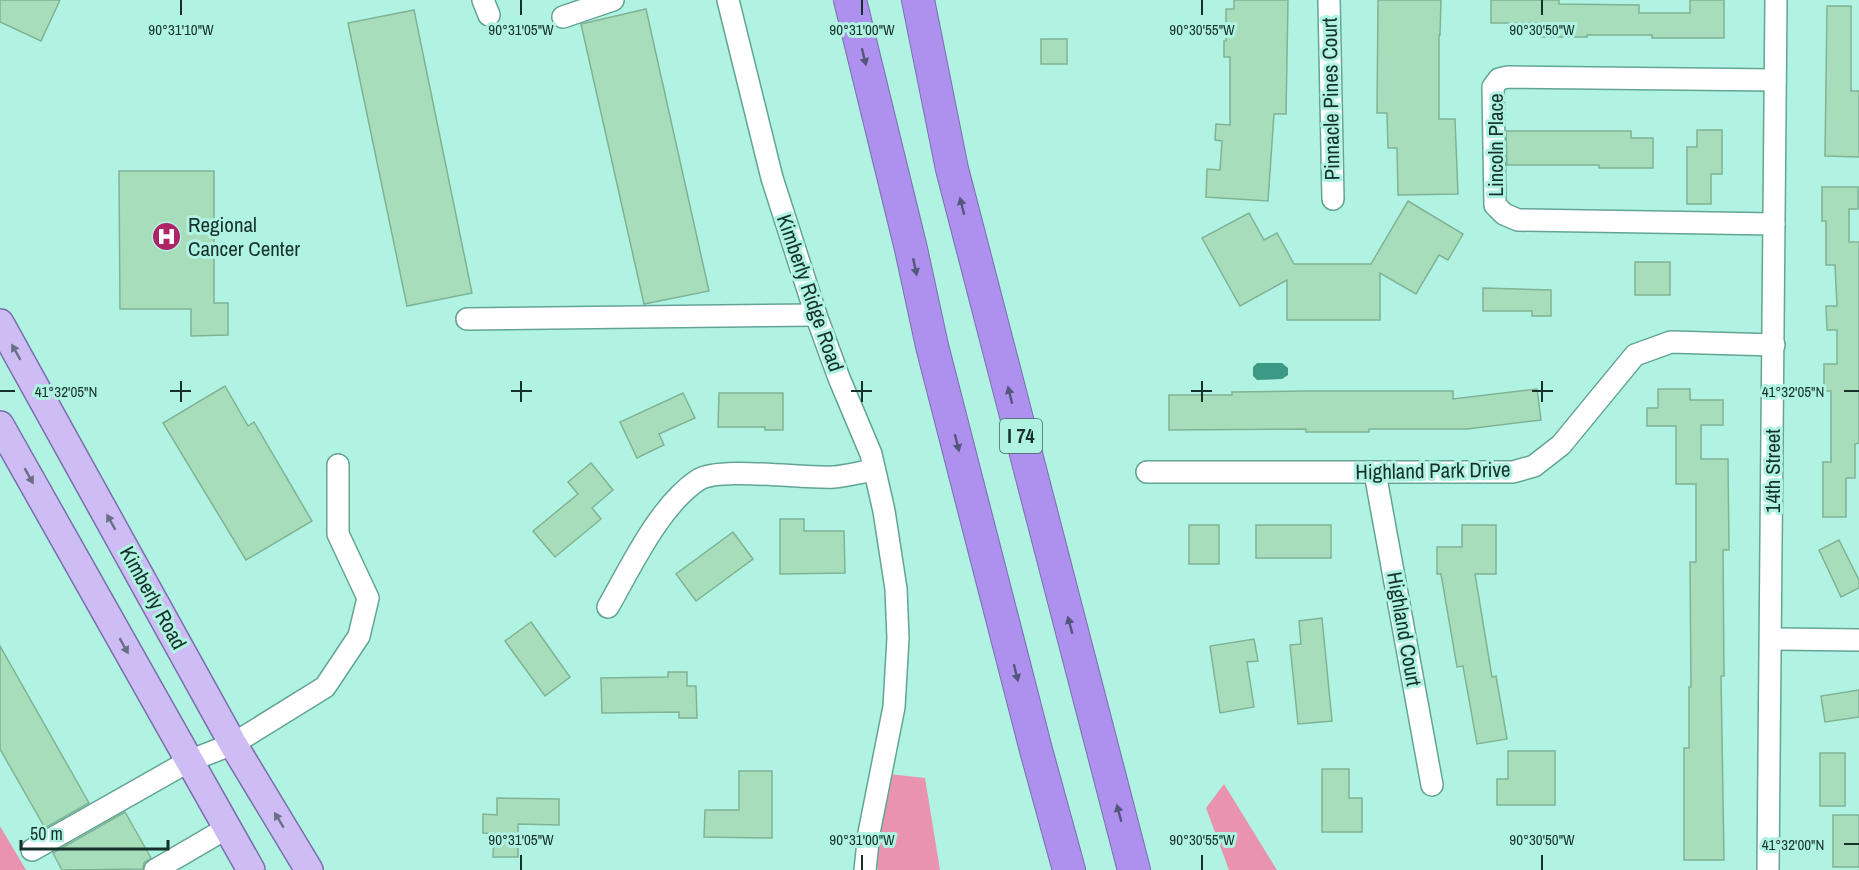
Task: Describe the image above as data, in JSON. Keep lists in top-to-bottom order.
{
  "streets": {
    "highway": ["I 74"],
    "main road": ["Kimberly Road"],
    "street": [
      "Pinnacle Pines Court",
      "Lincoln Place",
      "Kimberly Ridge Road",
      "Highland Park Drive",
      "14th Street",
      "Highland Court"
    ]
  },
  "crossings": [
    ["Lincoln Place", "14th Street"],
    ["Highland Park Drive", "14th Street"],
    ["Highland Park Drive", "Highland Court"]
  ],
  "places": {
    "hospital": ["Regional Cancer Center"]
  },
  "scale_bar": "50 m",
  "coordinates": [
    "90°31'10\"W",
    "90°31'05\"W",
    "90°31'00\"W",
    "90°30'55\"W",
    "90°30'50\"W",
    "41°32'05\"N",
    "41°32'00\"N"
  ]
}
